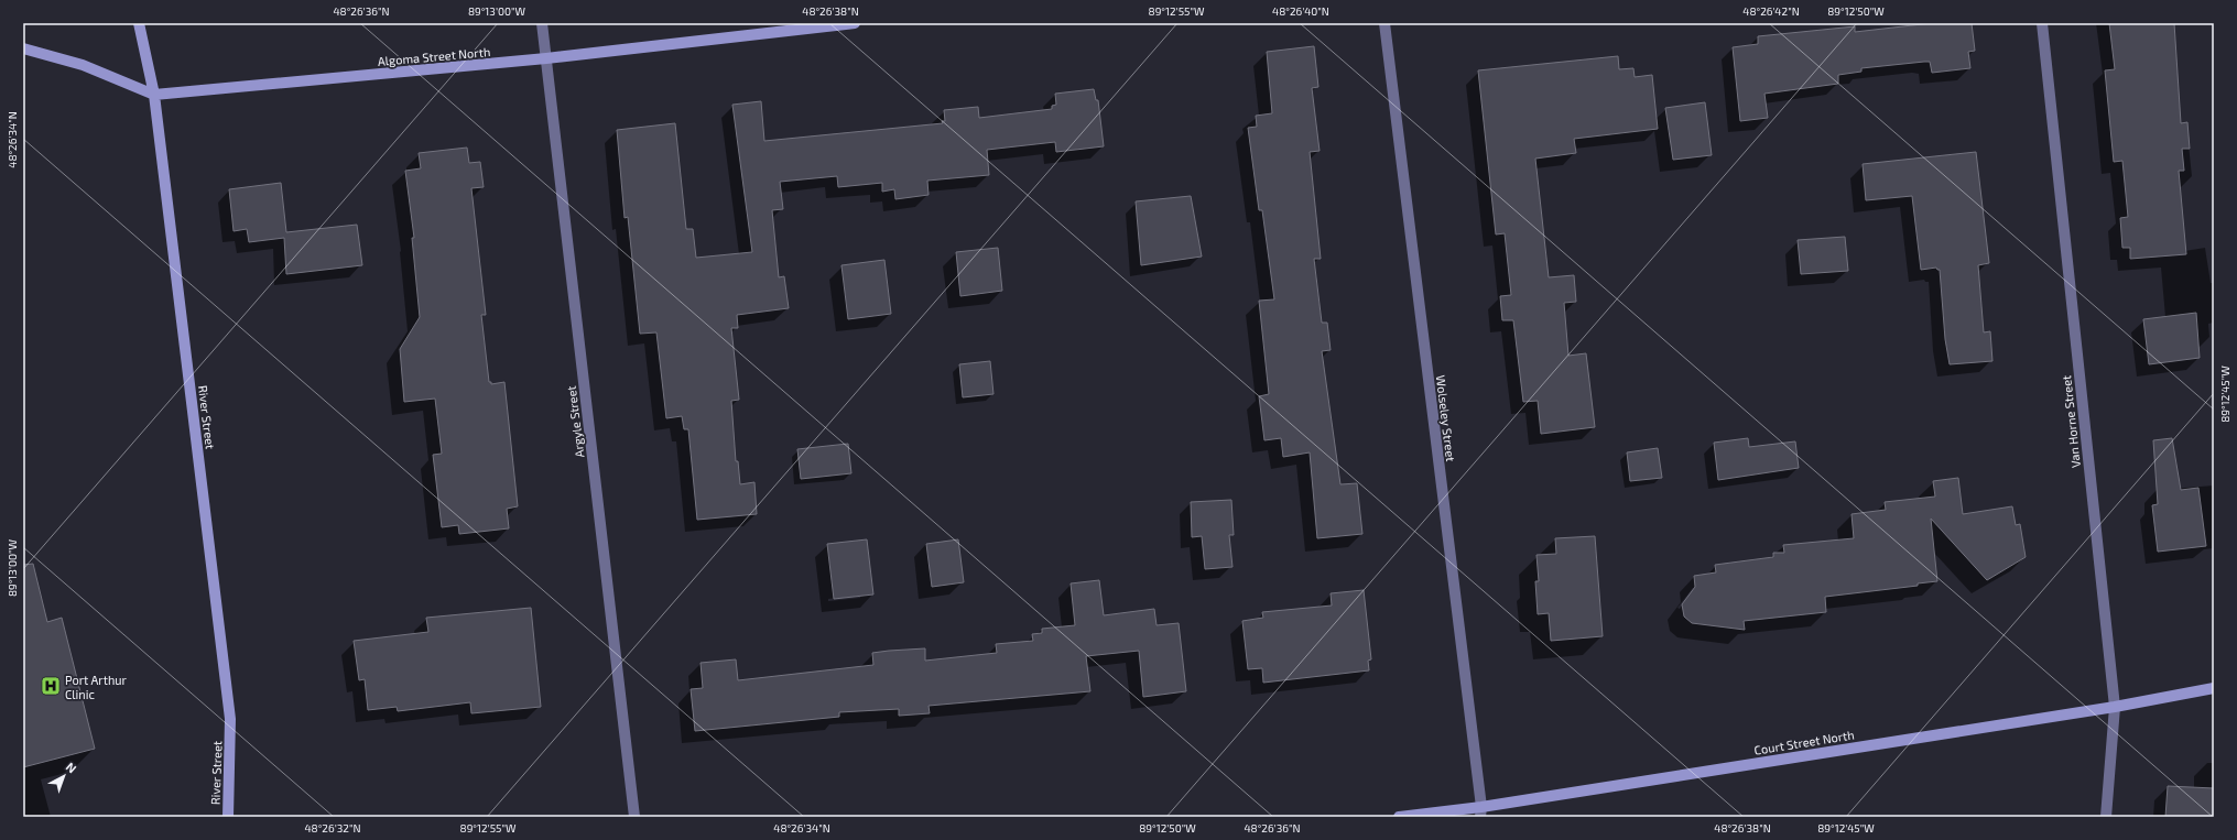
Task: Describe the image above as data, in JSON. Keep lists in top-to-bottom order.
{
  "streets": {
    "street": [
      "Algoma Street North",
      "River Street",
      "Wolseley Street",
      "Argyle Street",
      "Van Horne Street",
      "Court Street North"
    ]
  },
  "crossings": [
    ["Algoma Street North", "River Street"],
    ["Algoma Street North", "Argyle Street"],
    ["Wolseley Street", "Court Street North"],
    ["Van Horne Street", "Court Street North"]
  ],
  "places": {
    "hospital": ["Port Arthur Clinic"]
  },
  "north": "top right",
  "coordinates": [
    "48°26'36\"N",
    "89°13'00\"W",
    "48°26'38\"N",
    "89°12'55\"W",
    "48°26'40\"N",
    "48°26'42\"N",
    "89°12'50\"W",
    "48°26'34\"N",
    "89°12'45\"W",
    "48°26'32\"N"
  ]
}
